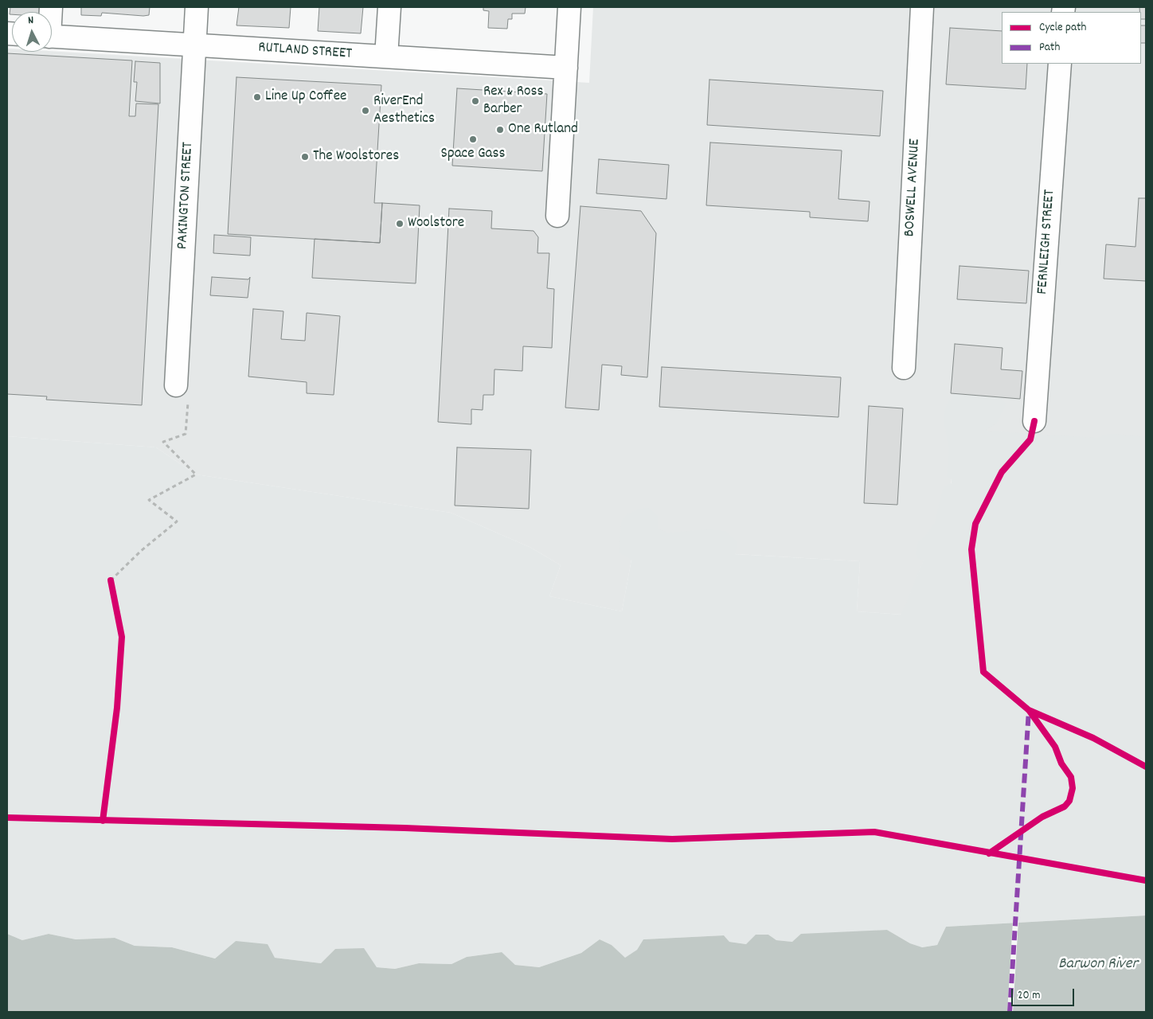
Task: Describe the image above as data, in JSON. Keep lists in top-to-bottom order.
{
  "streets": {
    "street": [
      "RUTLAND STREET",
      "BOSWELL AVENUE",
      "PAKINGTON STREET",
      "FERNLEIGH STREET"
    ]
  },
  "crossings": [
    ["RUTLAND STREET", "PAKINGTON STREET"]
  ],
  "water": ["Barwon River"],
  "places": [
    "Line Up Coffee",
    "Rex & Ross Barber",
    "RiverEnd Aesthetics",
    "One Rutland",
    "Space Gass",
    "The Woolstores",
    "Woolstore"
  ],
  "legend": ["Cycle path", "Path"],
  "scale_bar": "20 m",
  "north": "top"
}
